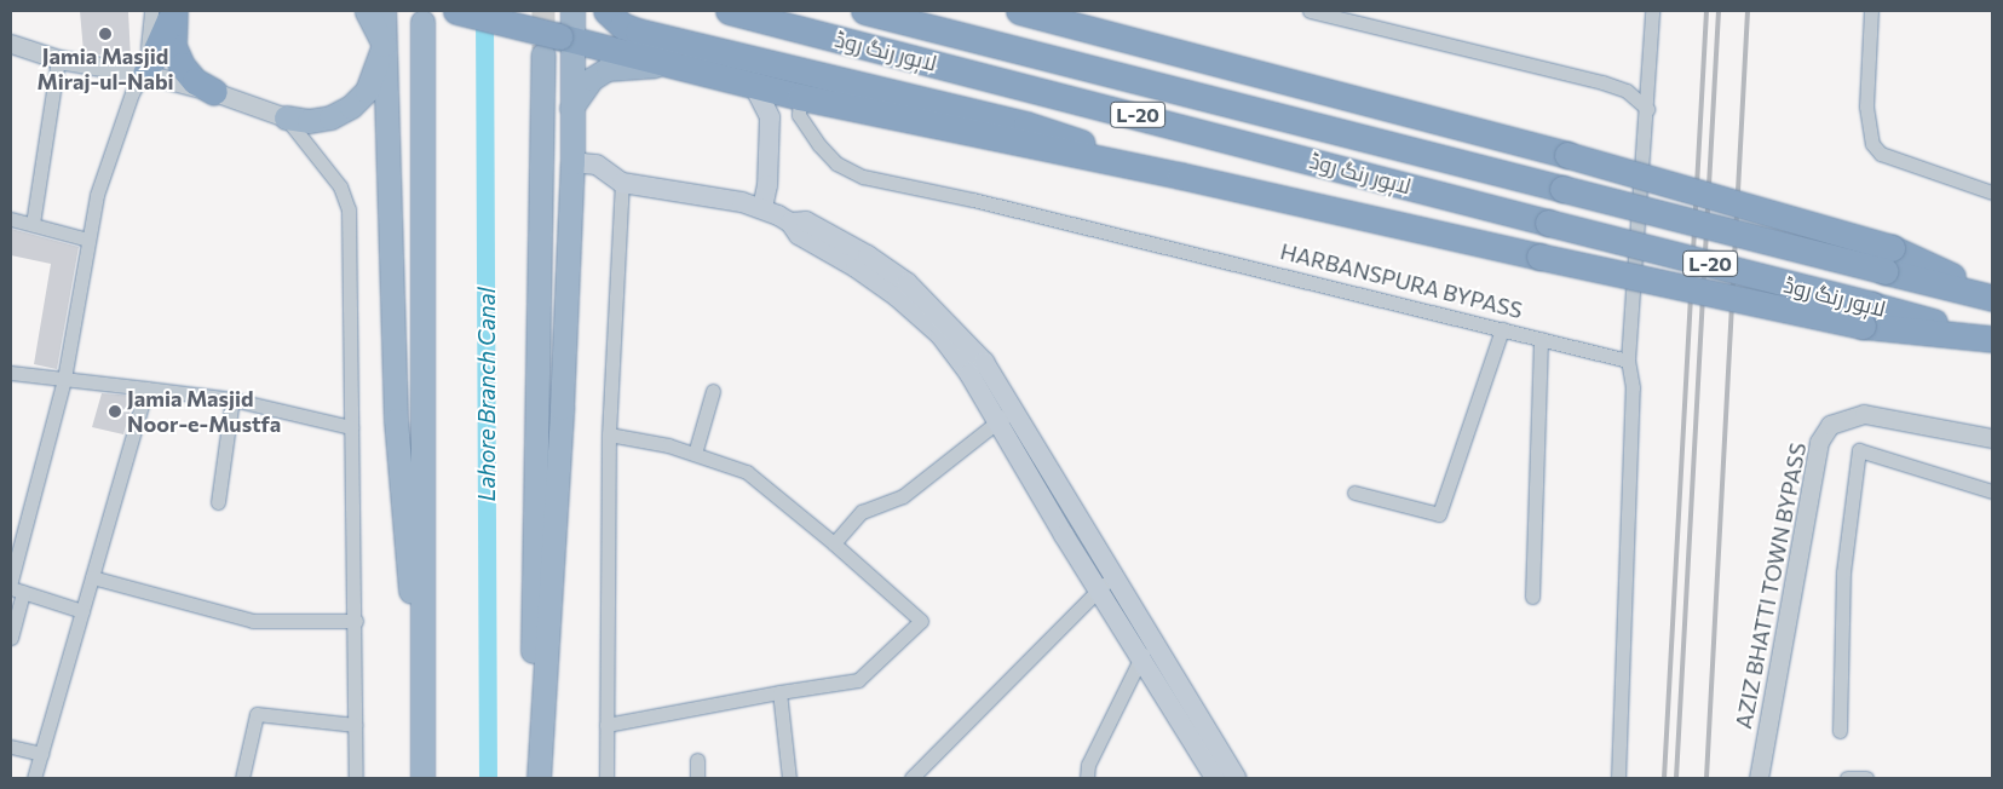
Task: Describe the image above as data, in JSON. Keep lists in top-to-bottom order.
{
  "streets": {
    "highway": ["لاہور رنگ روڈ", "L-20"],
    "street": ["HARBANSPURA BYPASS", "AZIZ BHATTI TOWN BYPASS"]
  },
  "water": ["Lahore Branch Canal"],
  "places": ["Jamia Masjid Miraj-ul-Nabi", "Jamia Masjid Noor-e-Mustfa"]
}
